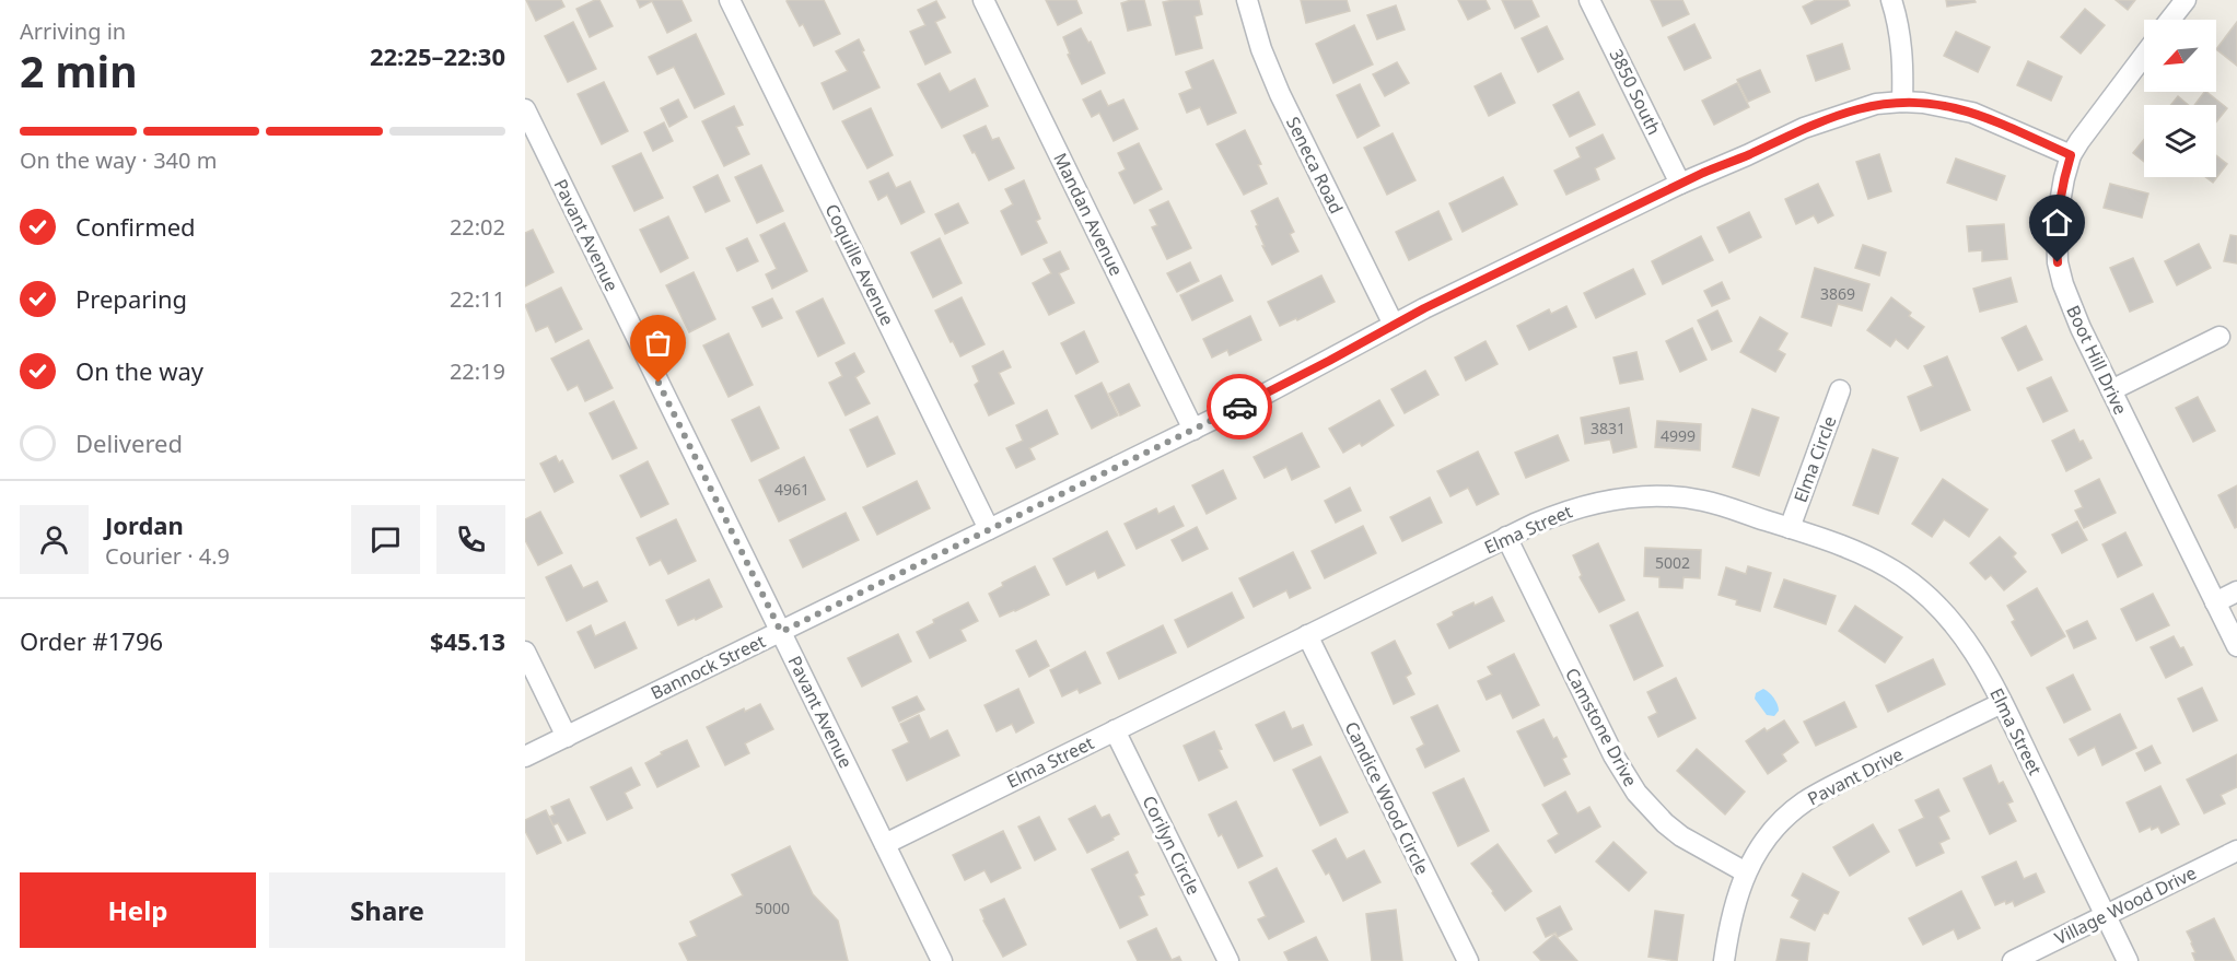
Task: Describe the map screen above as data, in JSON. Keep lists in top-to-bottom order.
{
  "streets": {
    "street": [
      "3850 South",
      "Seneca Road",
      "Mandan Avenue",
      "Pavant Avenue",
      "Coquille Avenue",
      "Boot Hill Drive",
      "Elma Circle",
      "Elma Street",
      "Bannock Street",
      "Camstone Drive",
      "Pavant Drive",
      "Candice Wood Circle",
      "Corilyn Circle",
      "Village Wood Drive"
    ]
  },
  "crossings": [
    ["3850 South", "Bannock Street"],
    ["Seneca Road", "Bannock Street"],
    ["Mandan Avenue", "Bannock Street"],
    ["Pavant Avenue", "Elma Street"],
    ["Pavant Avenue", "Bannock Street"],
    ["Coquille Avenue", "Bannock Street"],
    ["Boot Hill Drive", "Bannock Street"],
    ["Elma Circle", "Elma Street"],
    ["Elma Street", "Camstone Drive"],
    ["Elma Street", "Pavant Drive"],
    ["Elma Street", "Candice Wood Circle"],
    ["Elma Street", "Corilyn Circle"],
    ["Elma Street", "Village Wood Drive"],
    ["Camstone Drive", "Pavant Drive"]
  ],
  "house_numbers": [
    "3869",
    "3831",
    "4999",
    "4961",
    "5002",
    "5000"
  ],
  "north": "bottom left",
  "page": {
    "heading": ["2 min", "Arriving in", "22:25–22:30"],
    "panel": [
      "Jordan",
      "Courier · 4.9",
      "Order #1796",
      "$45.13"
    ],
    "bar": "On the way · 340 m",
    "list": [
      ["Confirmed", "22:02"],
      ["Preparing", "22:11"],
      ["On the way", "22:19"],
      "Delivered"
    ],
    "buttons": ["Help", "Share"]
  }
}
